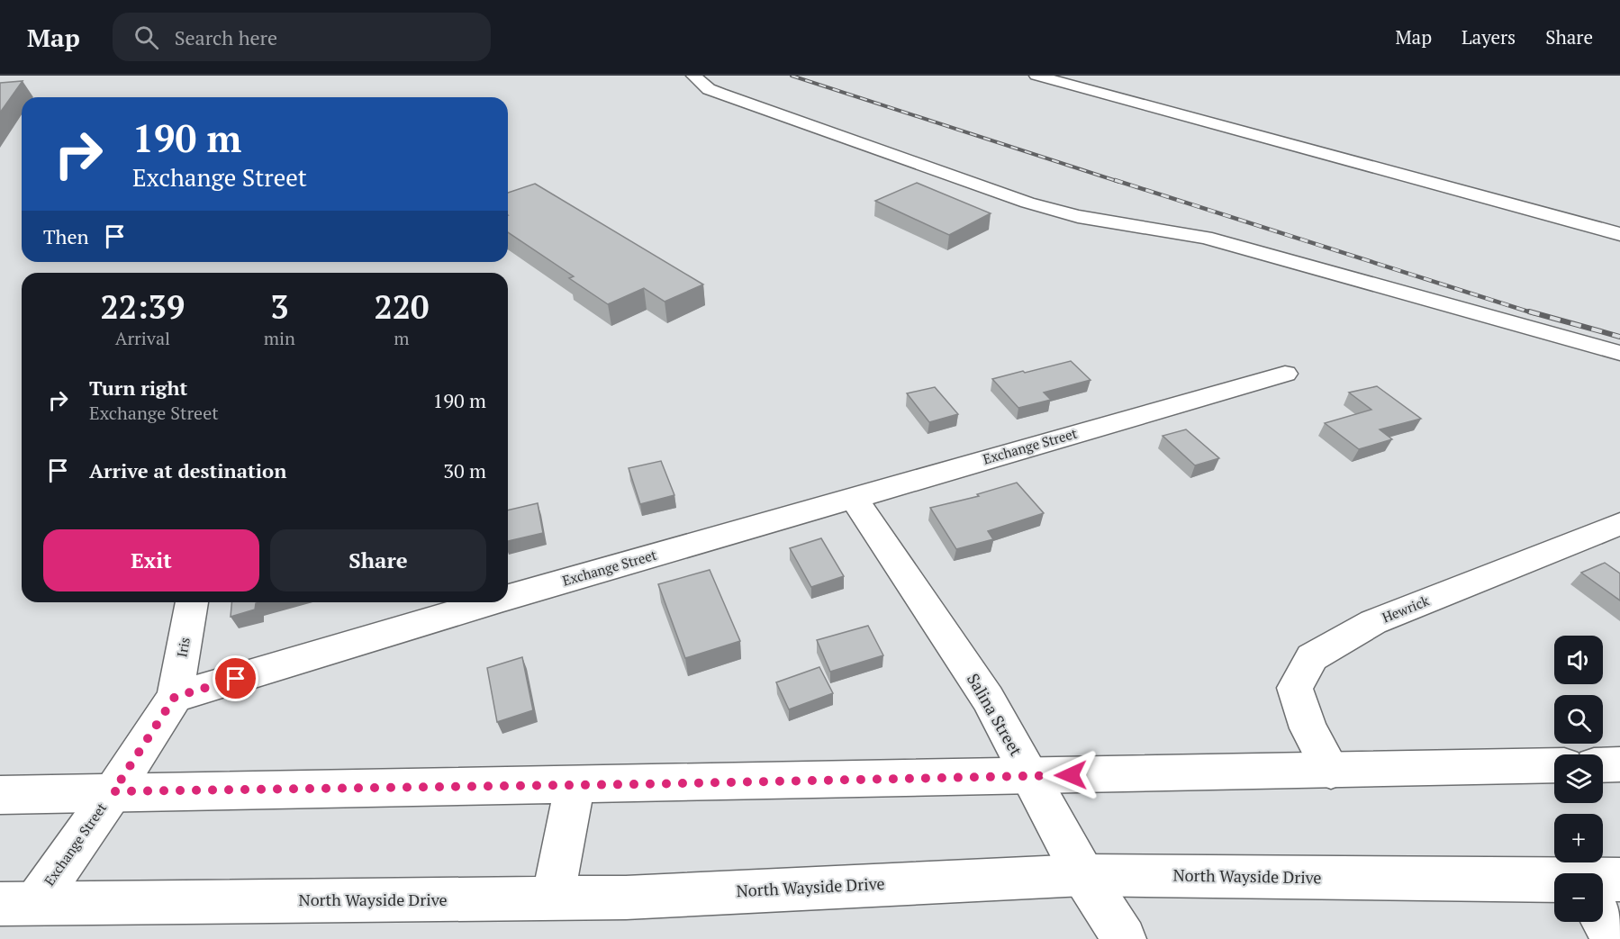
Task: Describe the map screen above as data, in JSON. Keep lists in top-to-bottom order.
{
  "streets": {
    "street": [
      "Exchange Street",
      "Hewrick",
      "Iris",
      "Salina Street",
      "North Wayside Drive"
    ]
  },
  "crossings": [
    ["Exchange Street", "Iris"],
    ["Exchange Street", "Salina Street"],
    ["Exchange Street", "North Wayside Drive"],
    ["Salina Street", "North Wayside Drive"]
  ],
  "page": {
    "header": "Map",
    "search": "Search here",
    "nav": ["Map", "Layers", "Share"],
    "turn": ["190 m", "Exchange Street"],
    "then": "Then",
    "eta": [
      "22:39",
      "Arrival",
      "3",
      "min",
      "220",
      "m"
    ],
    "list": [
      {
        "name": "Turn right",
        "note": "Exchange Street",
        "value": "190 m"
      },
      {
        "name": "Arrive at destination",
        "value": "30 m"
      }
    ],
    "buttons": ["Exit", "Share"],
    "map_buttons": ["+", "−"]
  }
}
